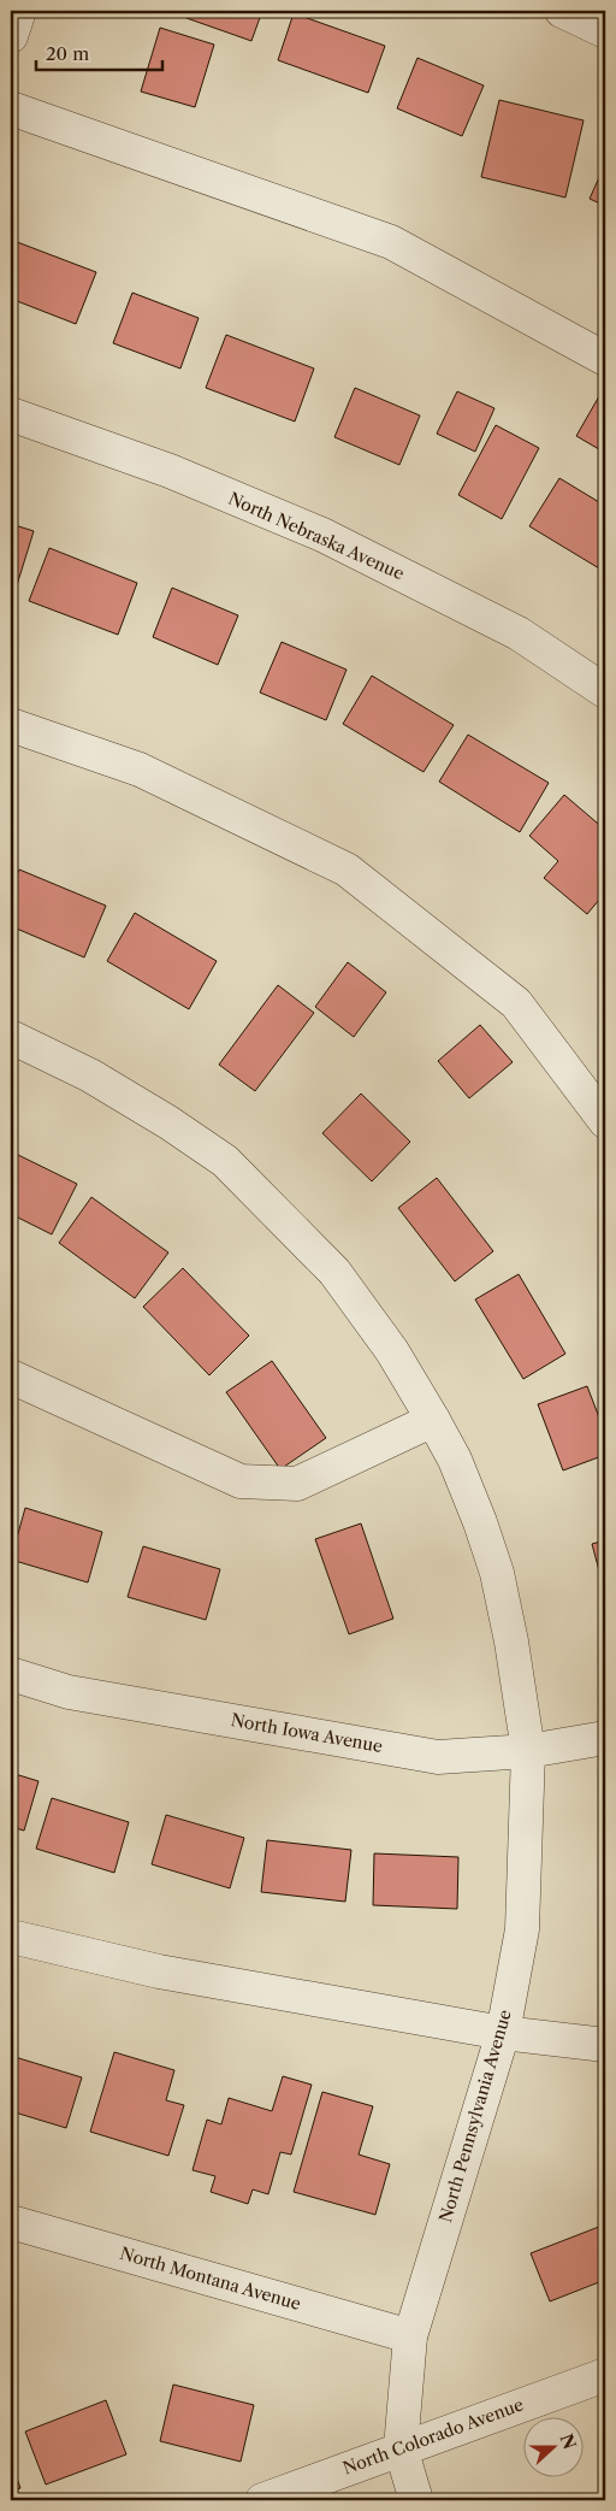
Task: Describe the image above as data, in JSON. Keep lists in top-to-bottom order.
{
  "streets": {
    "street": [
      "North Nebraska Avenue",
      "North Iowa Avenue",
      "North Pennsylvania Avenue",
      "North Montana Avenue",
      "North Colorado Avenue"
    ]
  },
  "crossings": [
    ["North Iowa Avenue", "North Pennsylvania Avenue"],
    ["North Pennsylvania Avenue", "North Montana Avenue"],
    ["North Pennsylvania Avenue", "North Colorado Avenue"]
  ],
  "scale_bar": "20 m",
  "north": "right"
}
